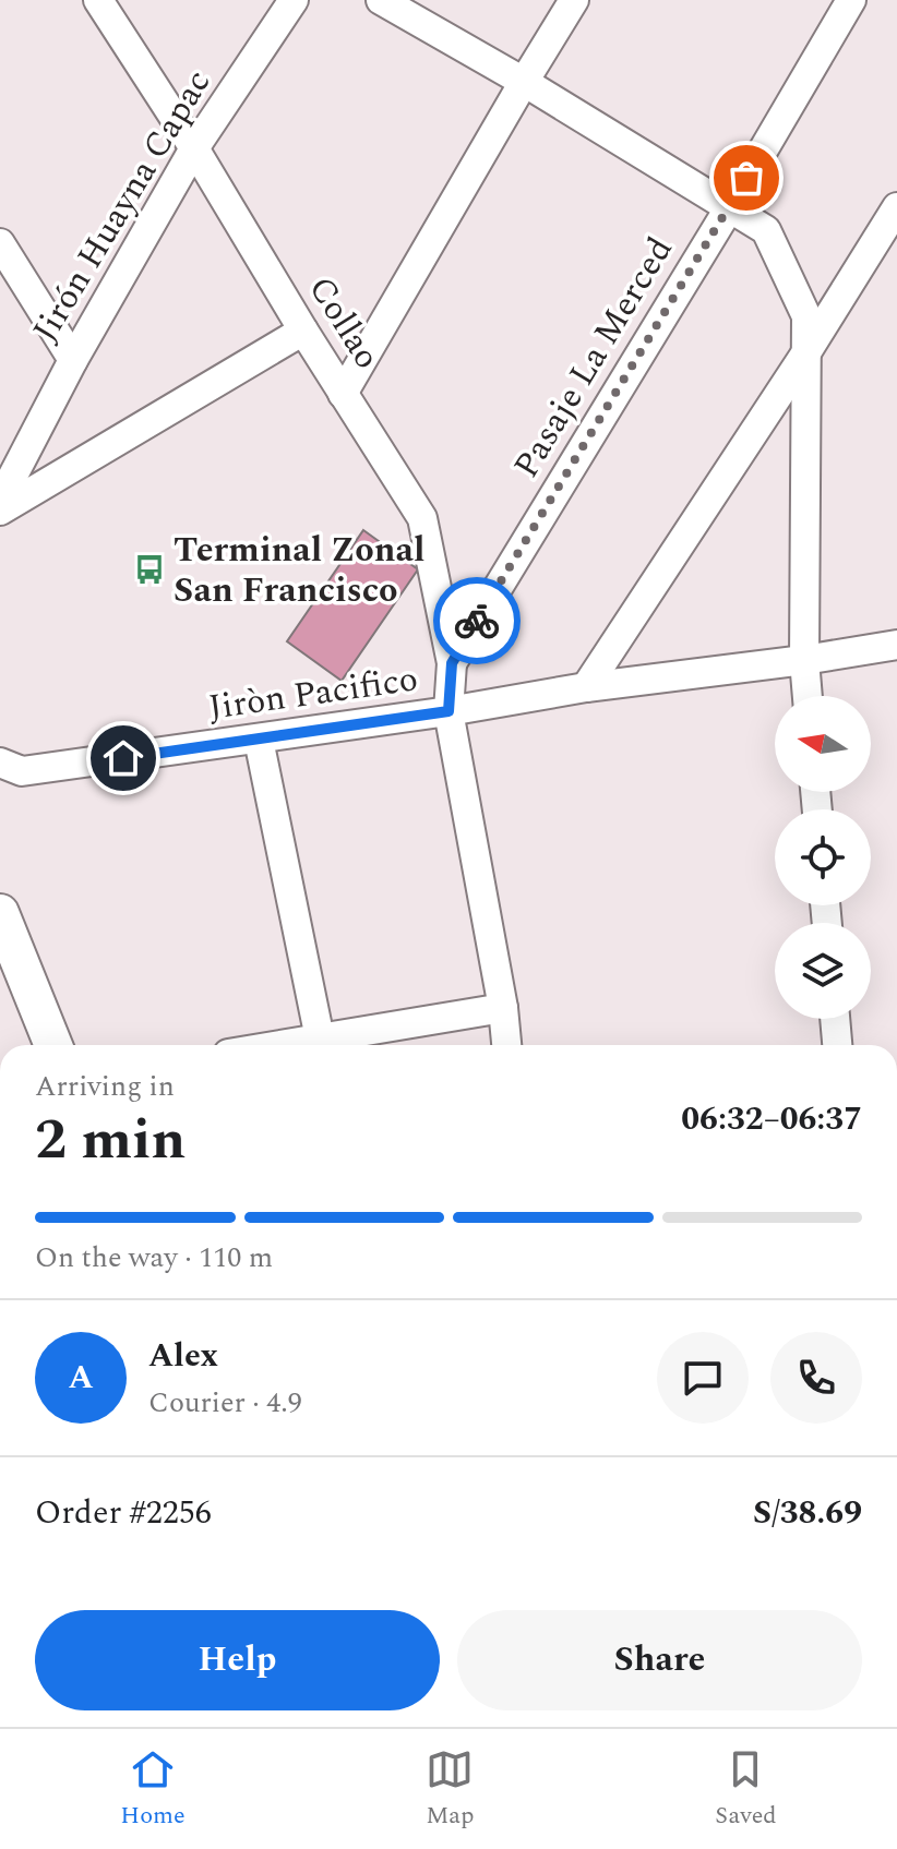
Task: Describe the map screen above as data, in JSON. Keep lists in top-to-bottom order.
{
  "streets": {
    "street": [
      "Jirón Huayna Capac",
      "Collao",
      "Pasaje La Merced",
      "Jiròn Pacifico"
    ]
  },
  "crossings": [
    ["Jirón Huayna Capac", "Collao"],
    ["Collao", "Pasaje La Merced"],
    ["Collao", "Jiròn Pacifico"]
  ],
  "places": {
    "bus stop": ["Terminal Zonal San Francisco"]
  },
  "north": "left",
  "page": {
    "heading": ["2 min", "Arriving in", "06:32–06:37"],
    "panel": [
      "Alex",
      "Courier · 4.9",
      "Order #2256",
      "S/38.69"
    ],
    "bar": "On the way · 110 m",
    "round": "A",
    "buttons": ["Help", "Share"],
    "tabs": ["Home", "Map", "Saved"]
  }
}
